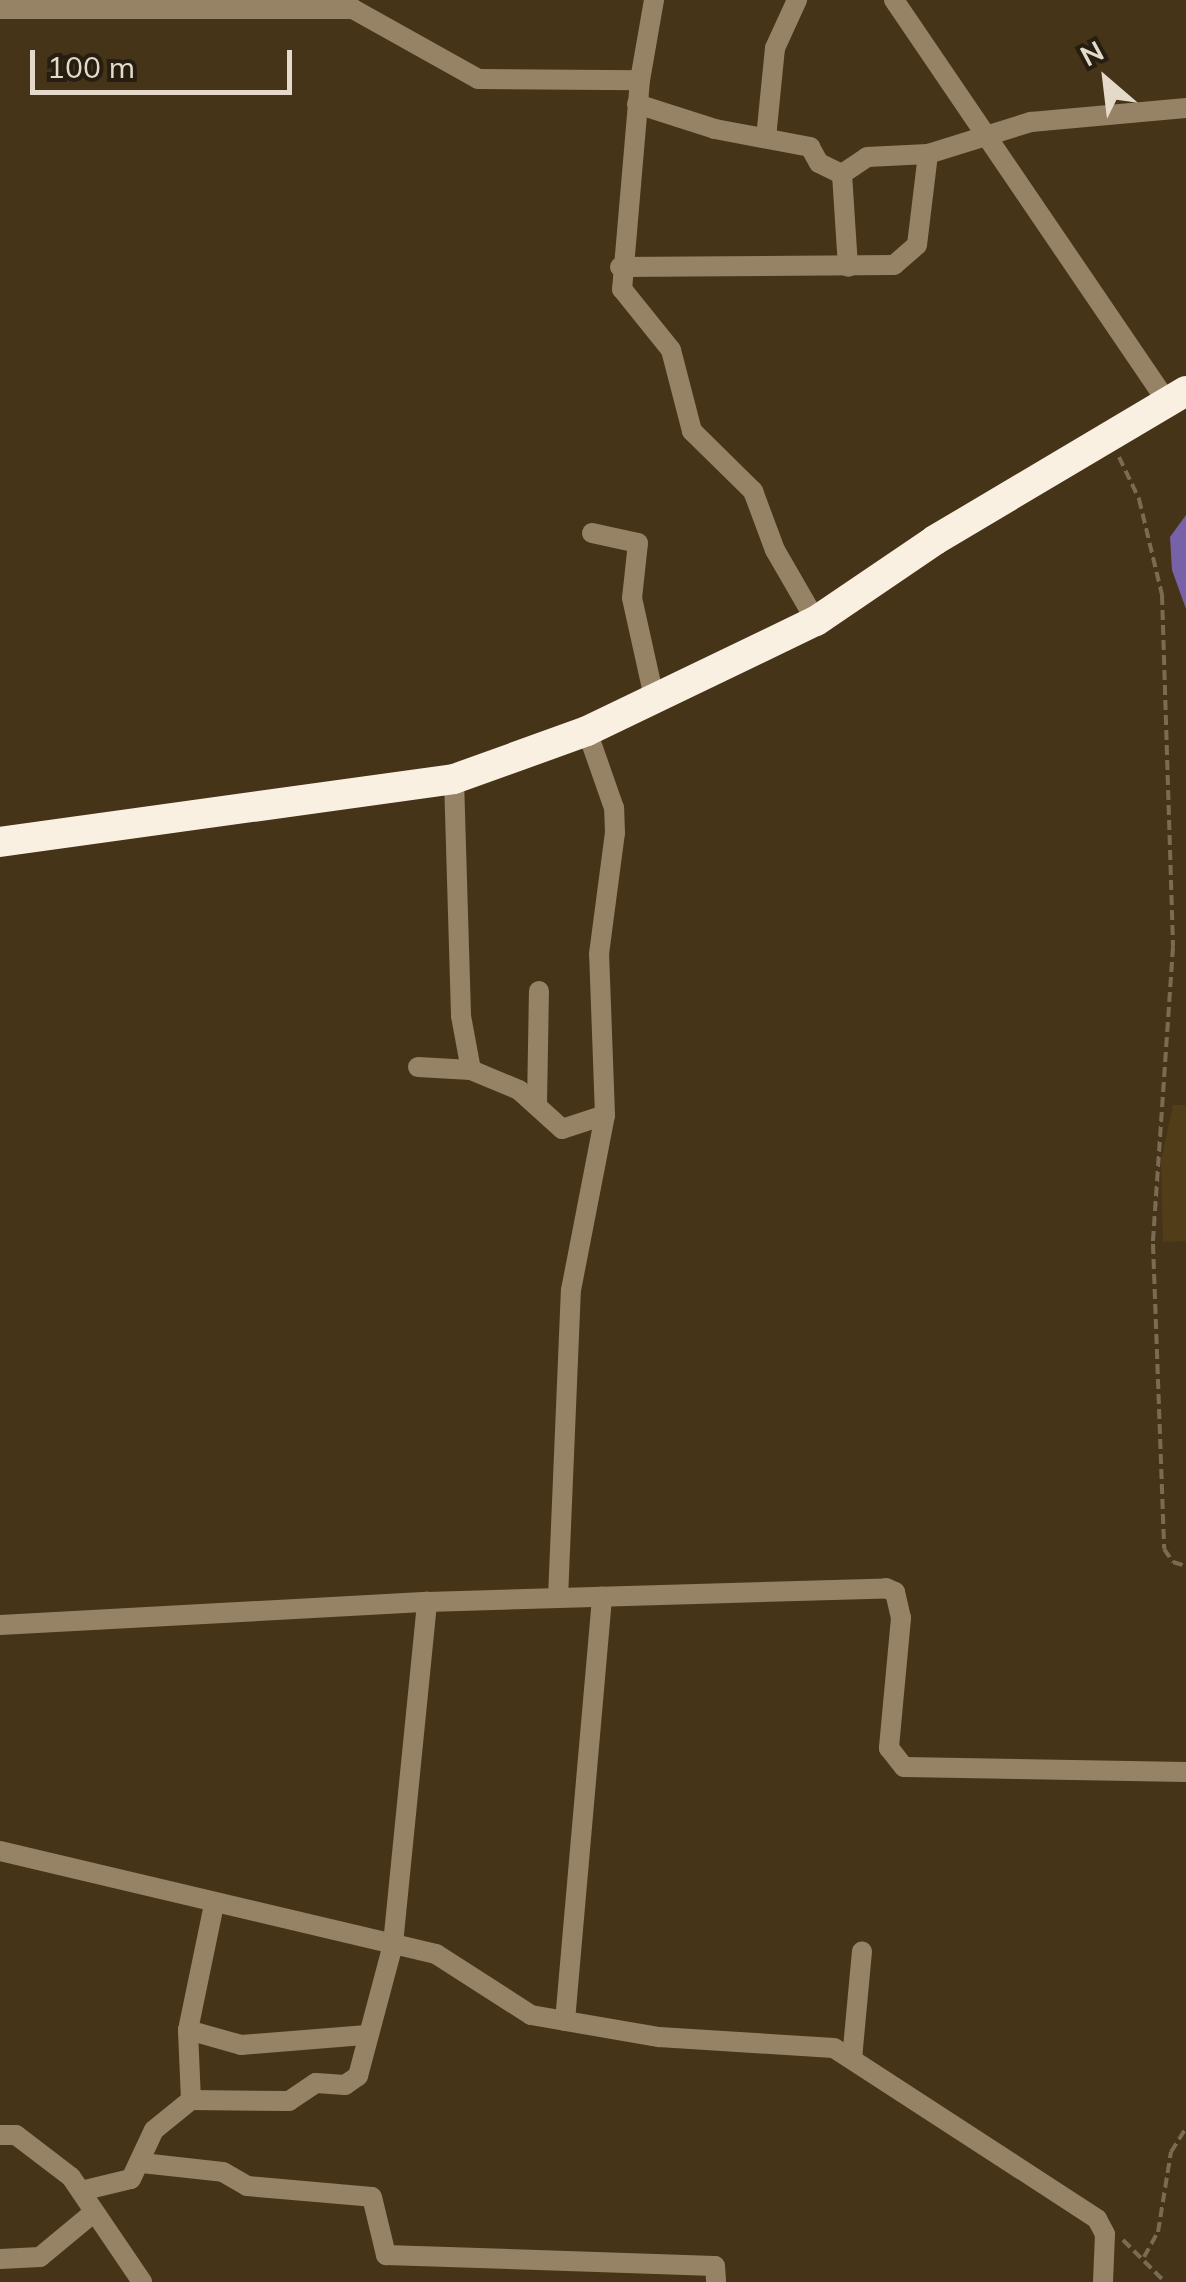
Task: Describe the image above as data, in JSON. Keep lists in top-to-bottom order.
{
  "scale_bar": "100 m",
  "north": "top left"
}
